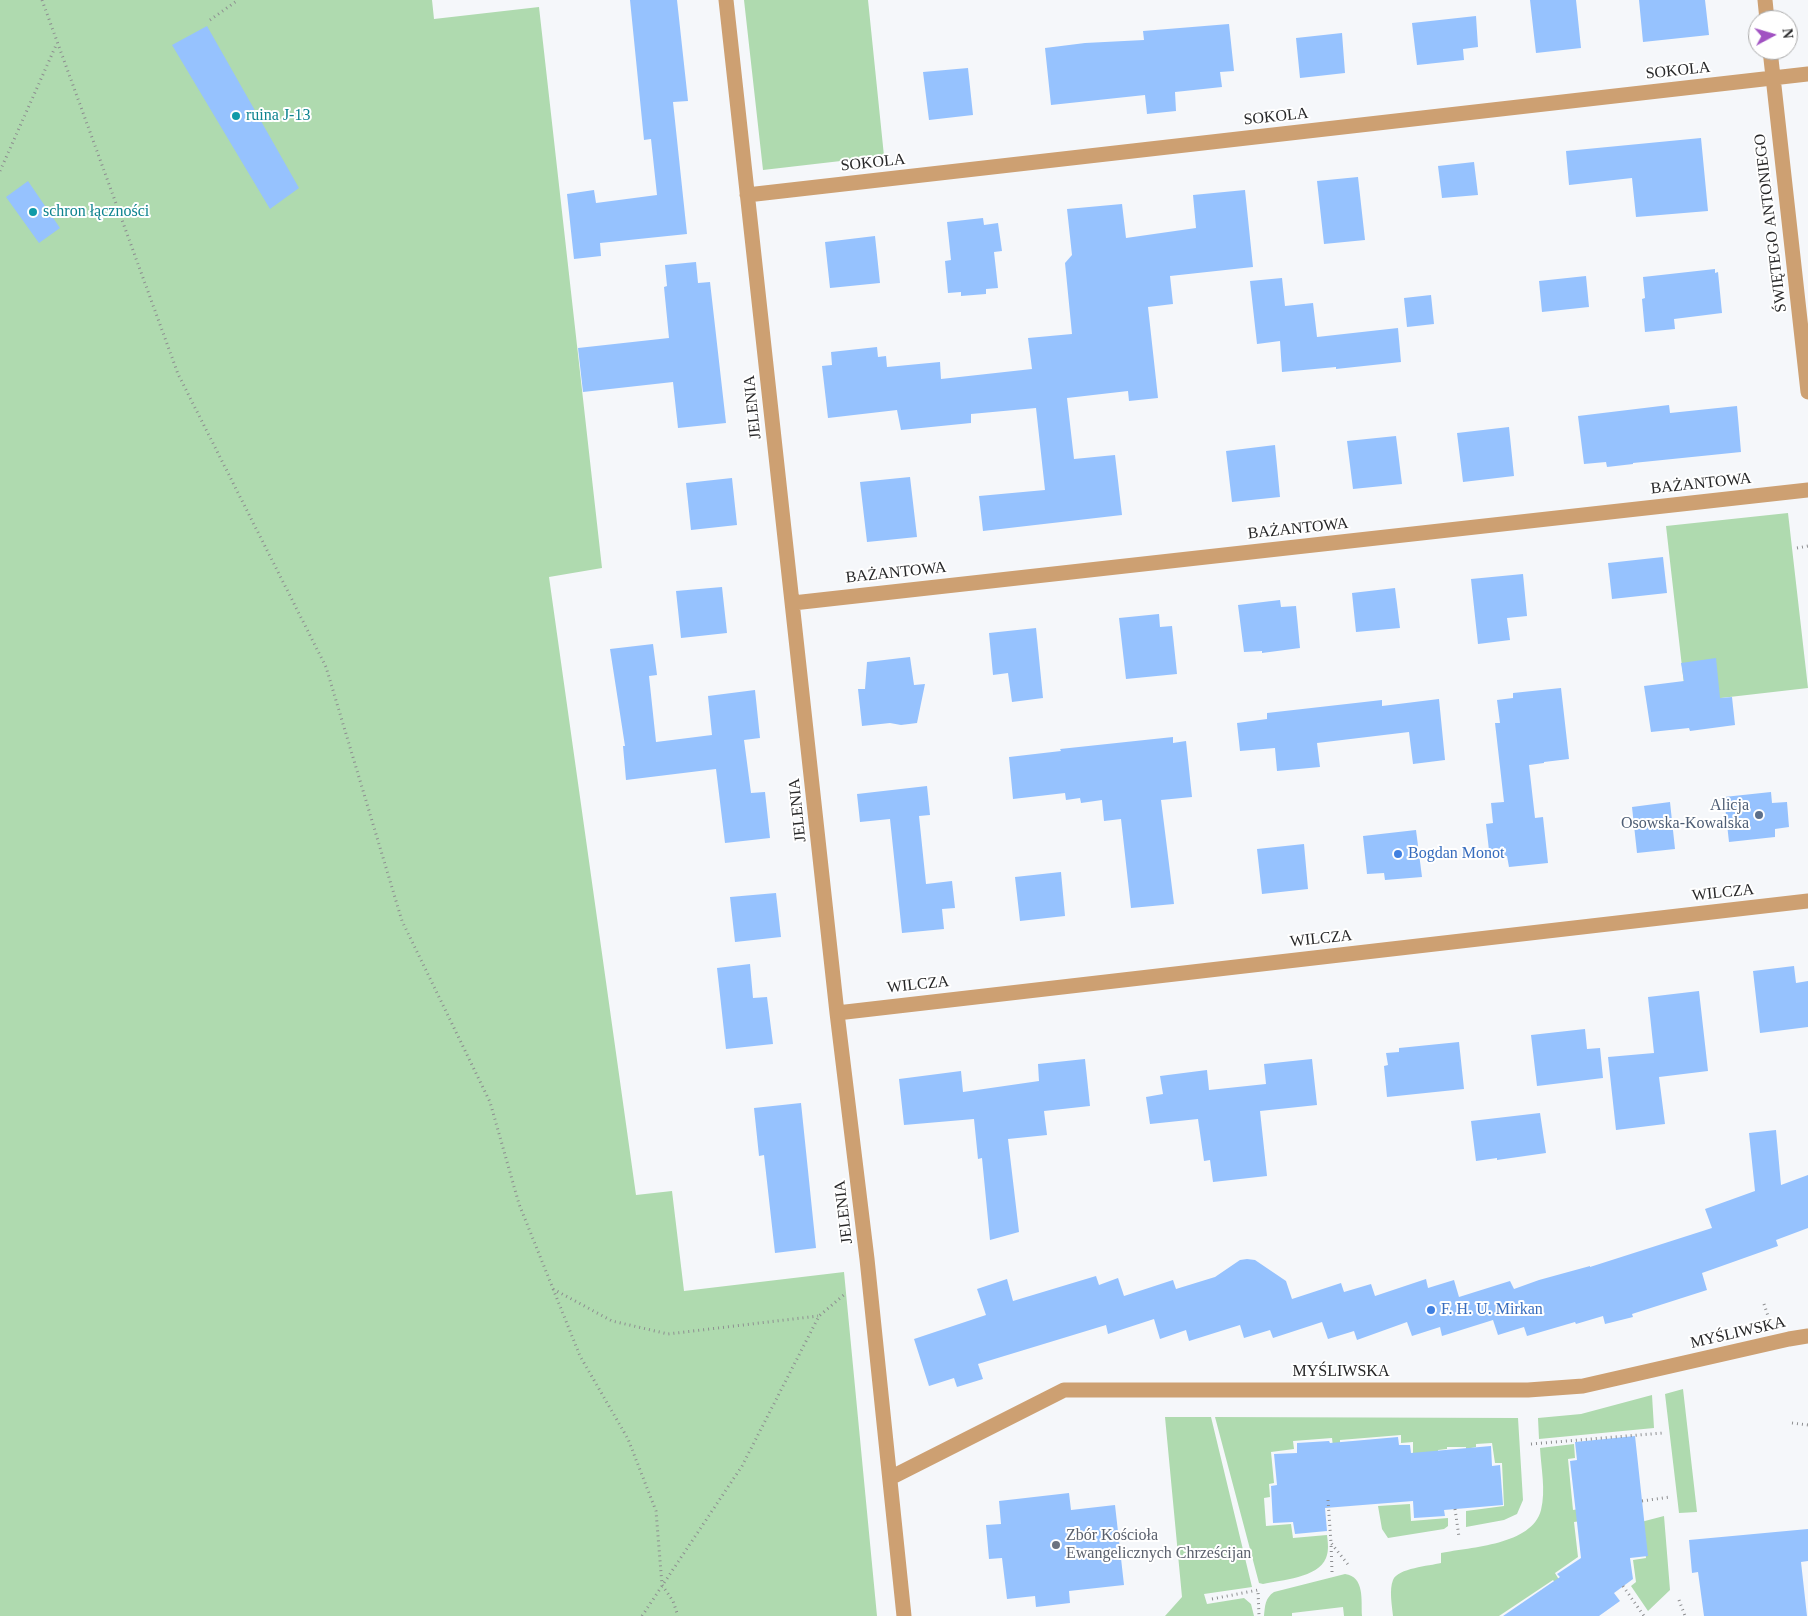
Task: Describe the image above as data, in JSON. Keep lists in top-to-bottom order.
{
  "streets": {
    "street": [
      "SOKOLA",
      "ŚWIĘTEGO ANTONIEGO",
      "JELENIA",
      "BAŻANTOWA",
      "WILCZA",
      "MYŚLIWSKA"
    ]
  },
  "crossings": [
    ["SOKOLA", "ŚWIĘTEGO ANTONIEGO"],
    ["SOKOLA", "JELENIA"],
    ["JELENIA", "BAŻANTOWA"],
    ["JELENIA", "WILCZA"],
    ["JELENIA", "MYŚLIWSKA"]
  ],
  "places": [
    "ruina J-13",
    "schron łączności",
    "Alicja Osowska-Kowalska",
    "Bogdan Monot",
    "F. H. U. Mirkan",
    "Zbór Kościoła Ewangelicznych Chrześcijan"
  ],
  "north": "right"
}
